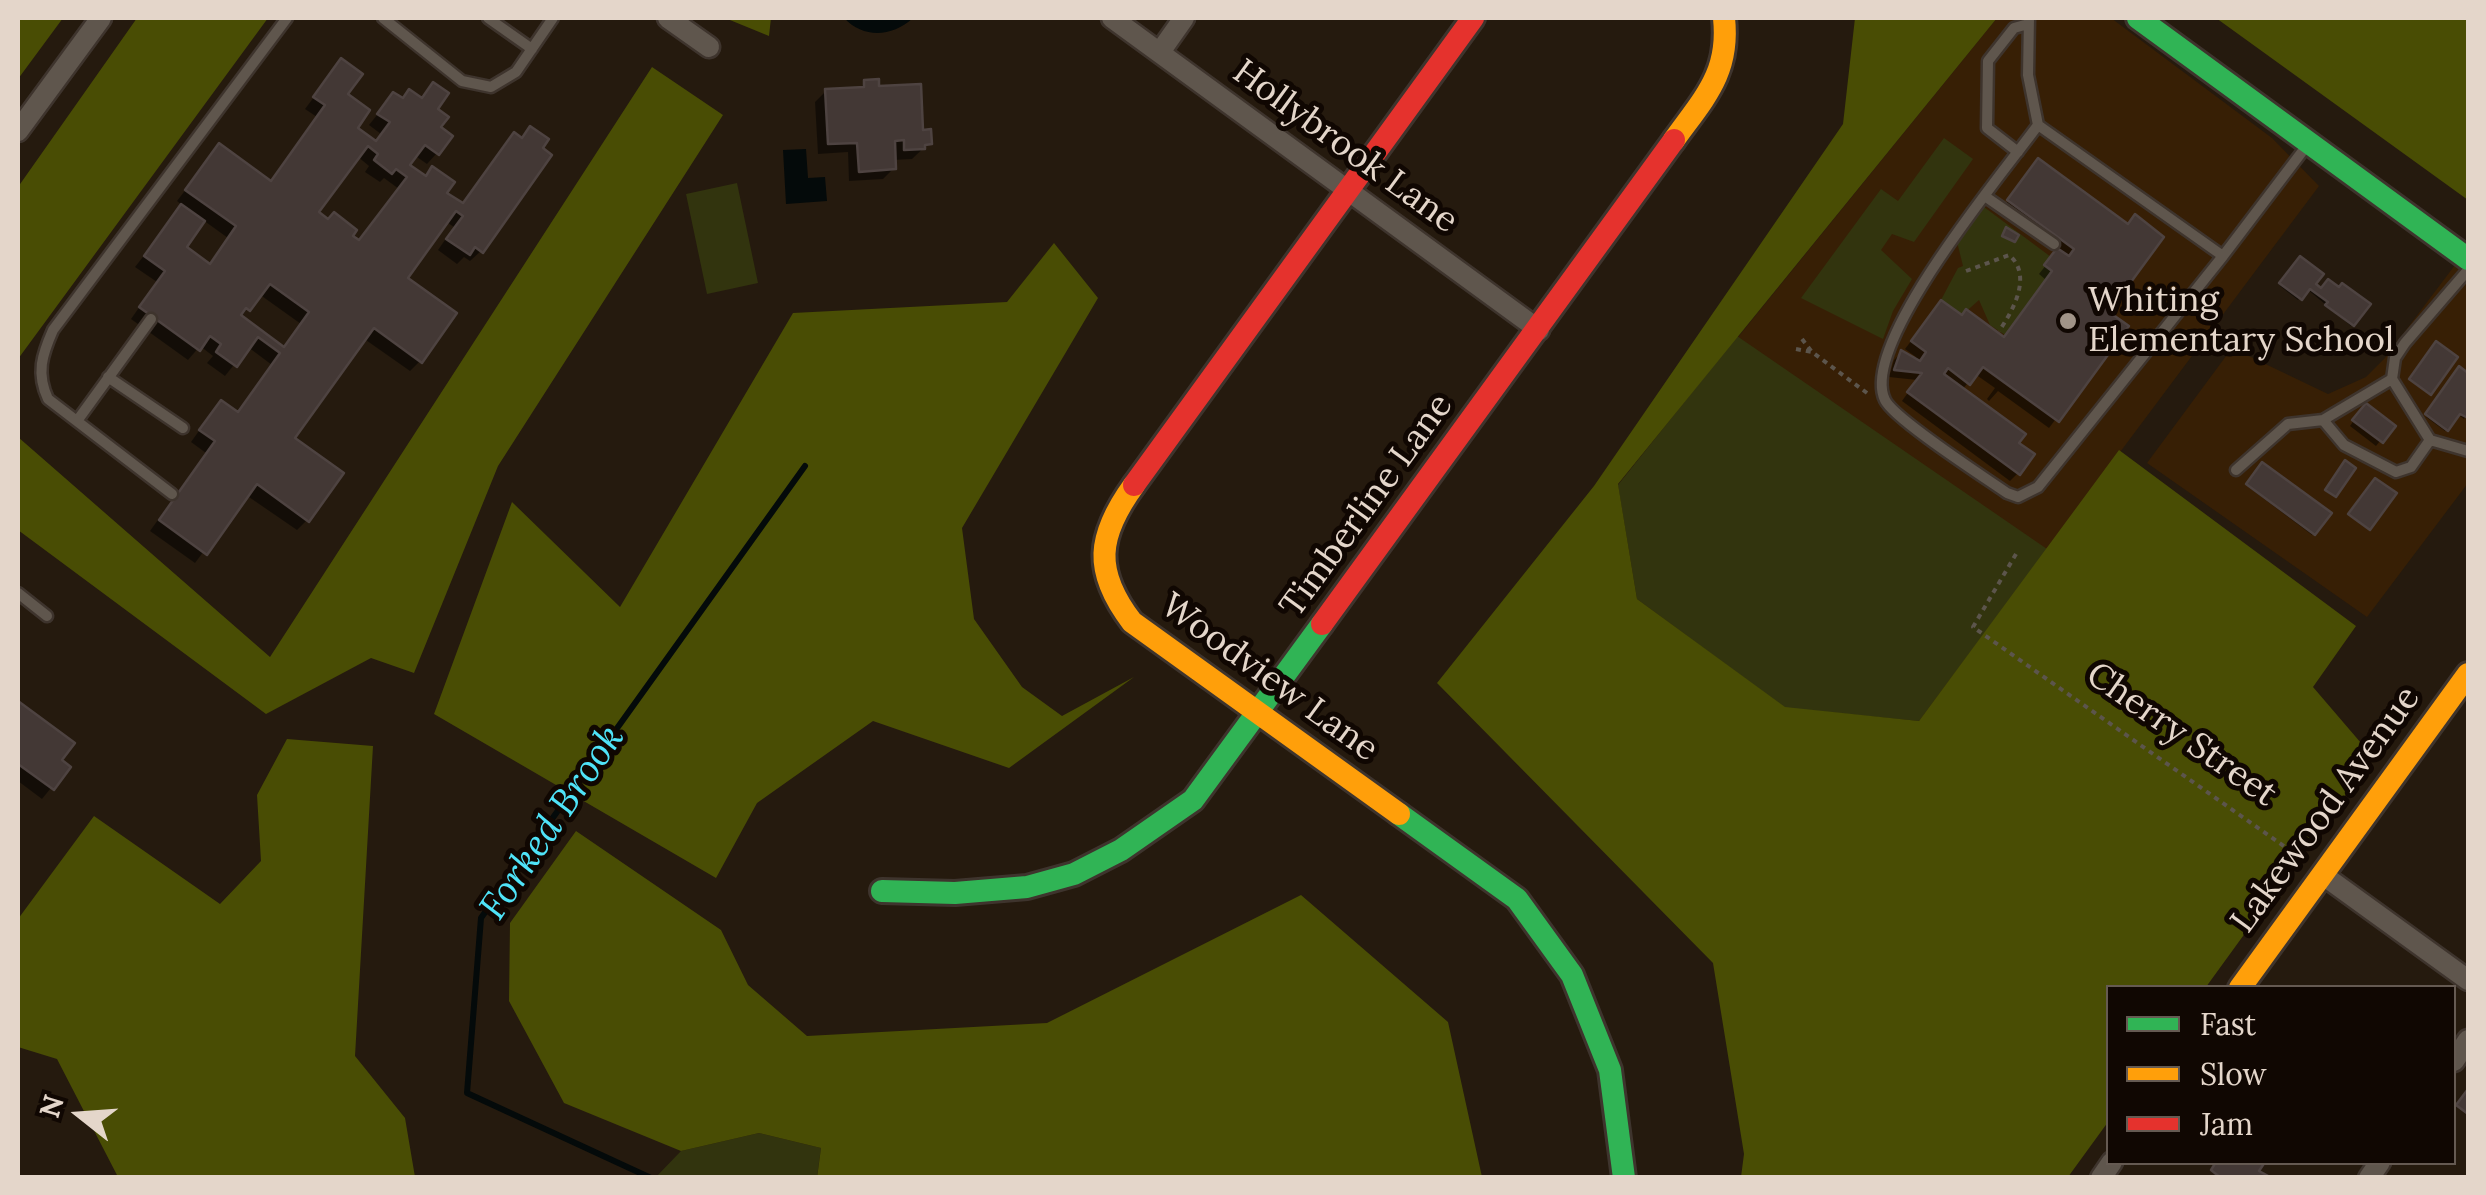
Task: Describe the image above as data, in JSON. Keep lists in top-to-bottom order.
{
  "streets": {
    "street": [
      "Hollybrook Lane",
      "Timberline Lane",
      "Woodview Lane",
      "Lakewood Avenue"
    ],
    "path": ["Cherry Street"]
  },
  "crossings": [
    ["Hollybrook Lane", "Timberline Lane"],
    ["Hollybrook Lane", "Woodview Lane"],
    ["Timberline Lane", "Woodview Lane"],
    ["Cherry Street", "Lakewood Avenue"]
  ],
  "water": ["Forked Brook"],
  "places": ["Whiting Elementary School"],
  "legend": ["Fast", "Slow", "Jam"],
  "north": "left"
}
